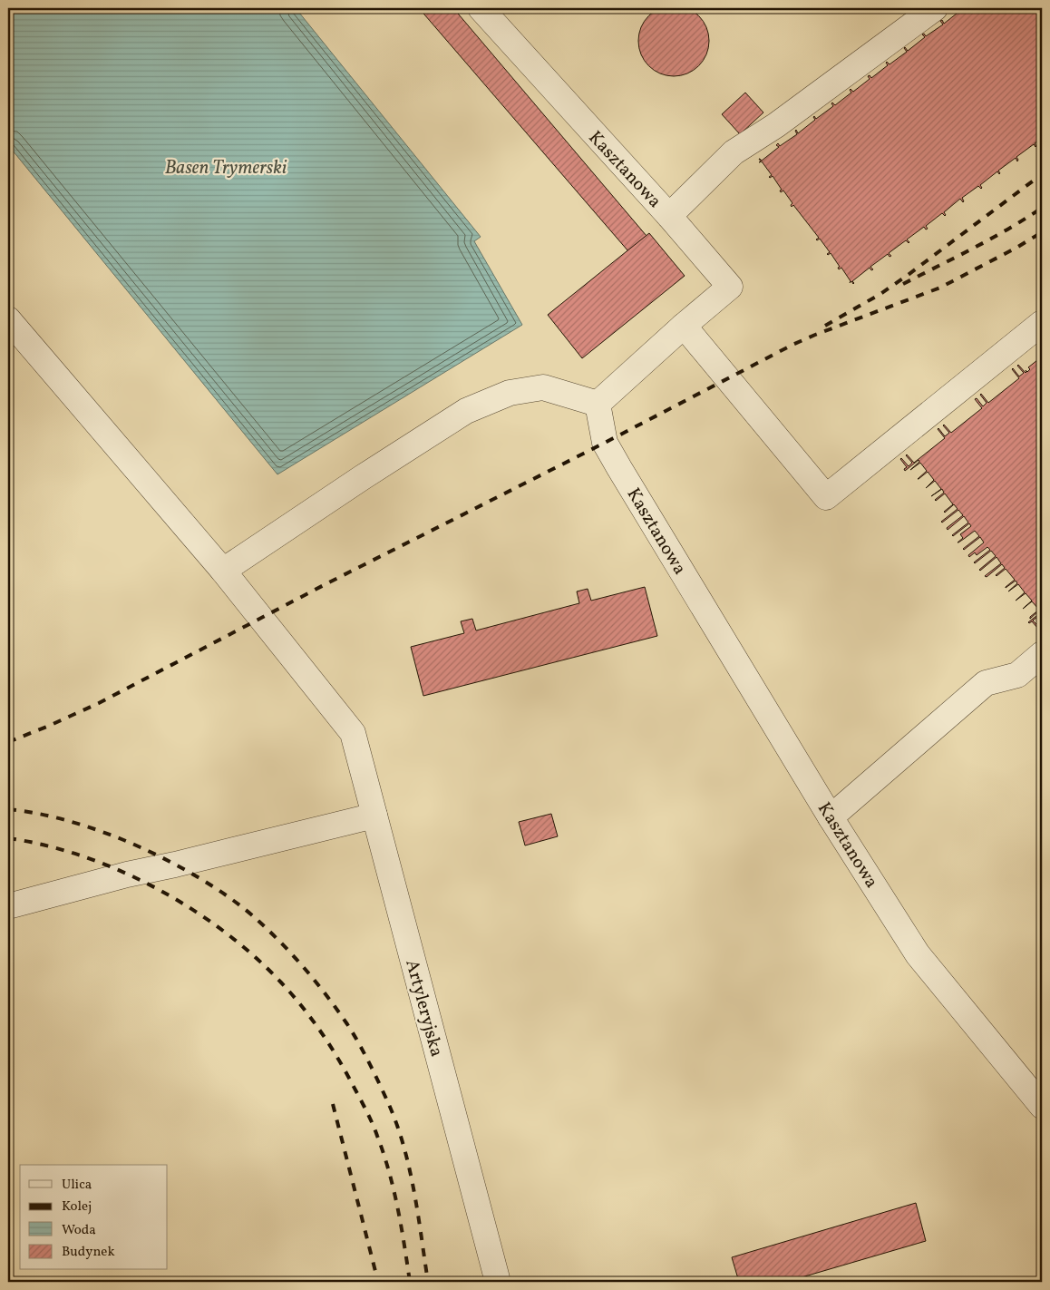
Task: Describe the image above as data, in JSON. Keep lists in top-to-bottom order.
{
  "streets": {
    "lane": ["Kasztanowa", "Artyleryjska"]
  },
  "water": ["Basen Trymerski"],
  "legend": [
    "Ulica",
    "Kolej",
    "Woda",
    "Budynek"
  ]
}
